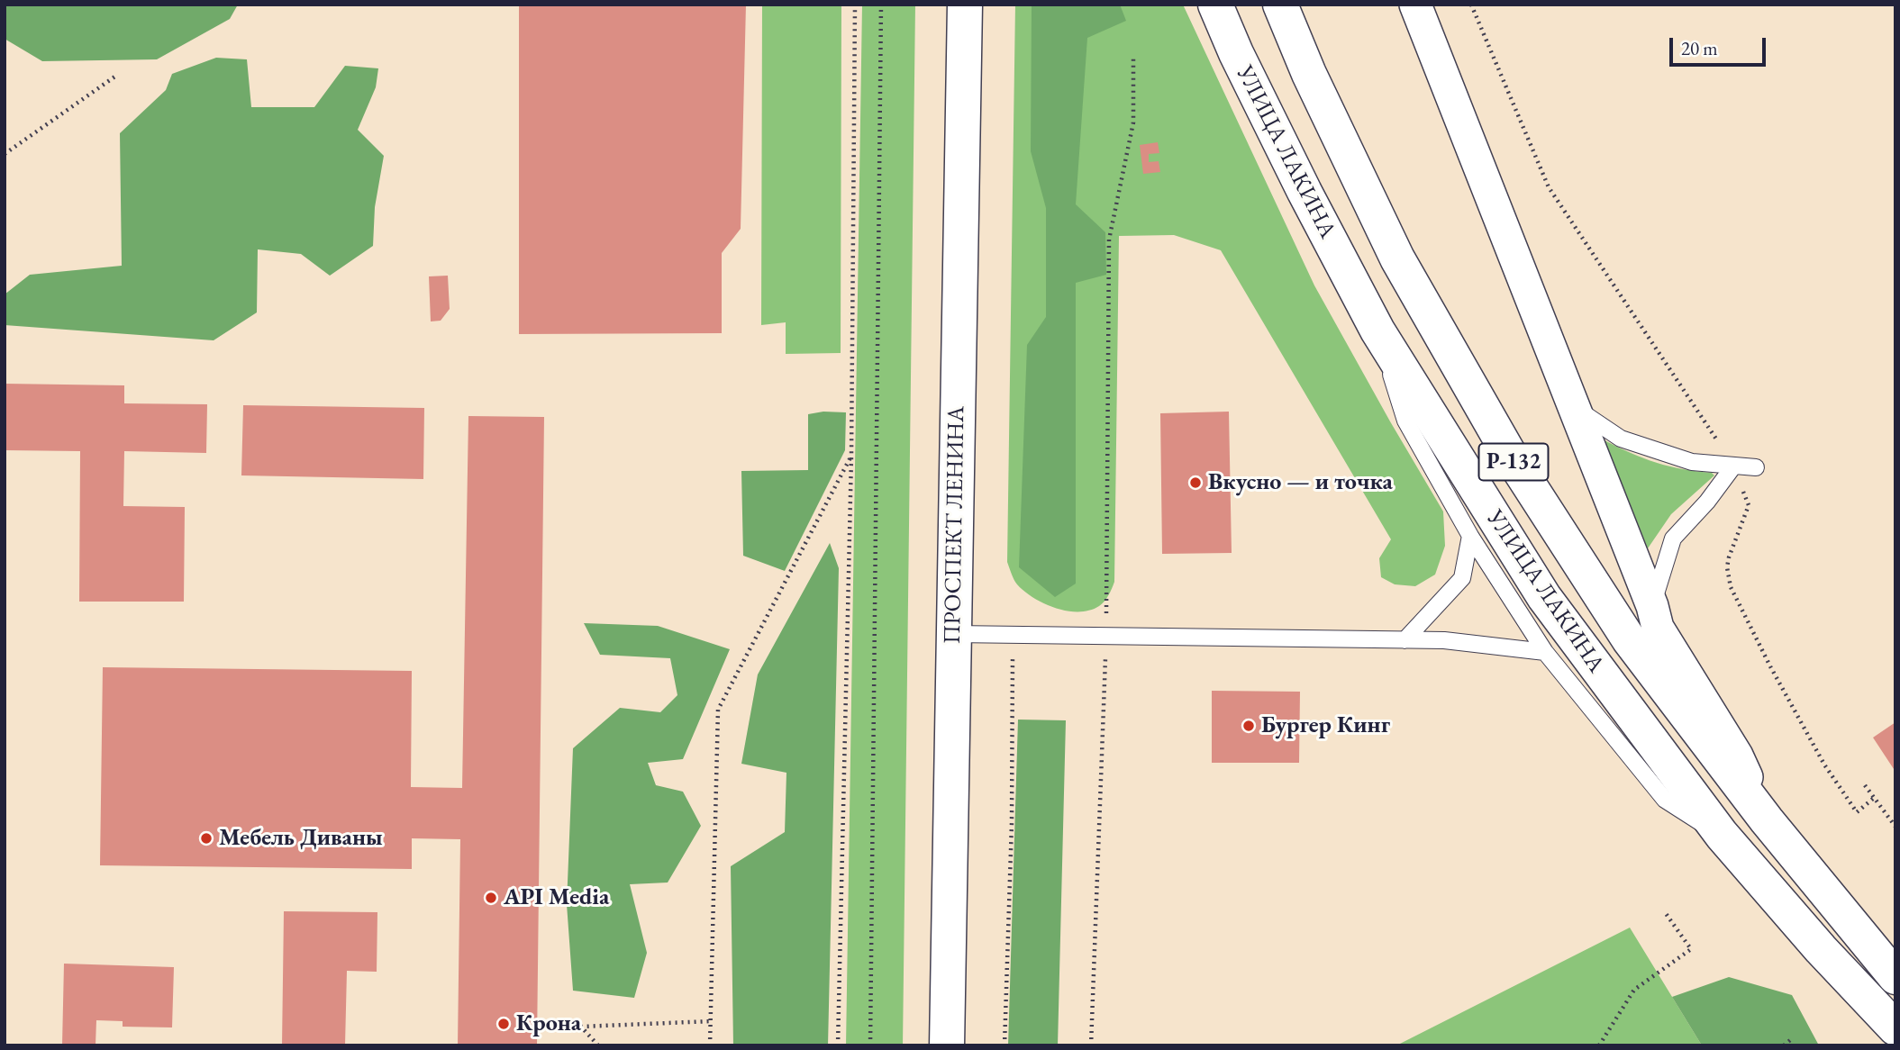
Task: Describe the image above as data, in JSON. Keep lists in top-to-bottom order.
{
  "streets": {
    "main road": ["УЛИЦА ЛАКИНА", "Р-132", "ПРОСПЕКТ ЛЕНИНА"]
  },
  "places": [
    "Вкусно — и точка",
    "Бургер Кинг",
    "Мебель Диваны",
    "API Media",
    "Крона"
  ],
  "scale_bar": "20 m"
}
